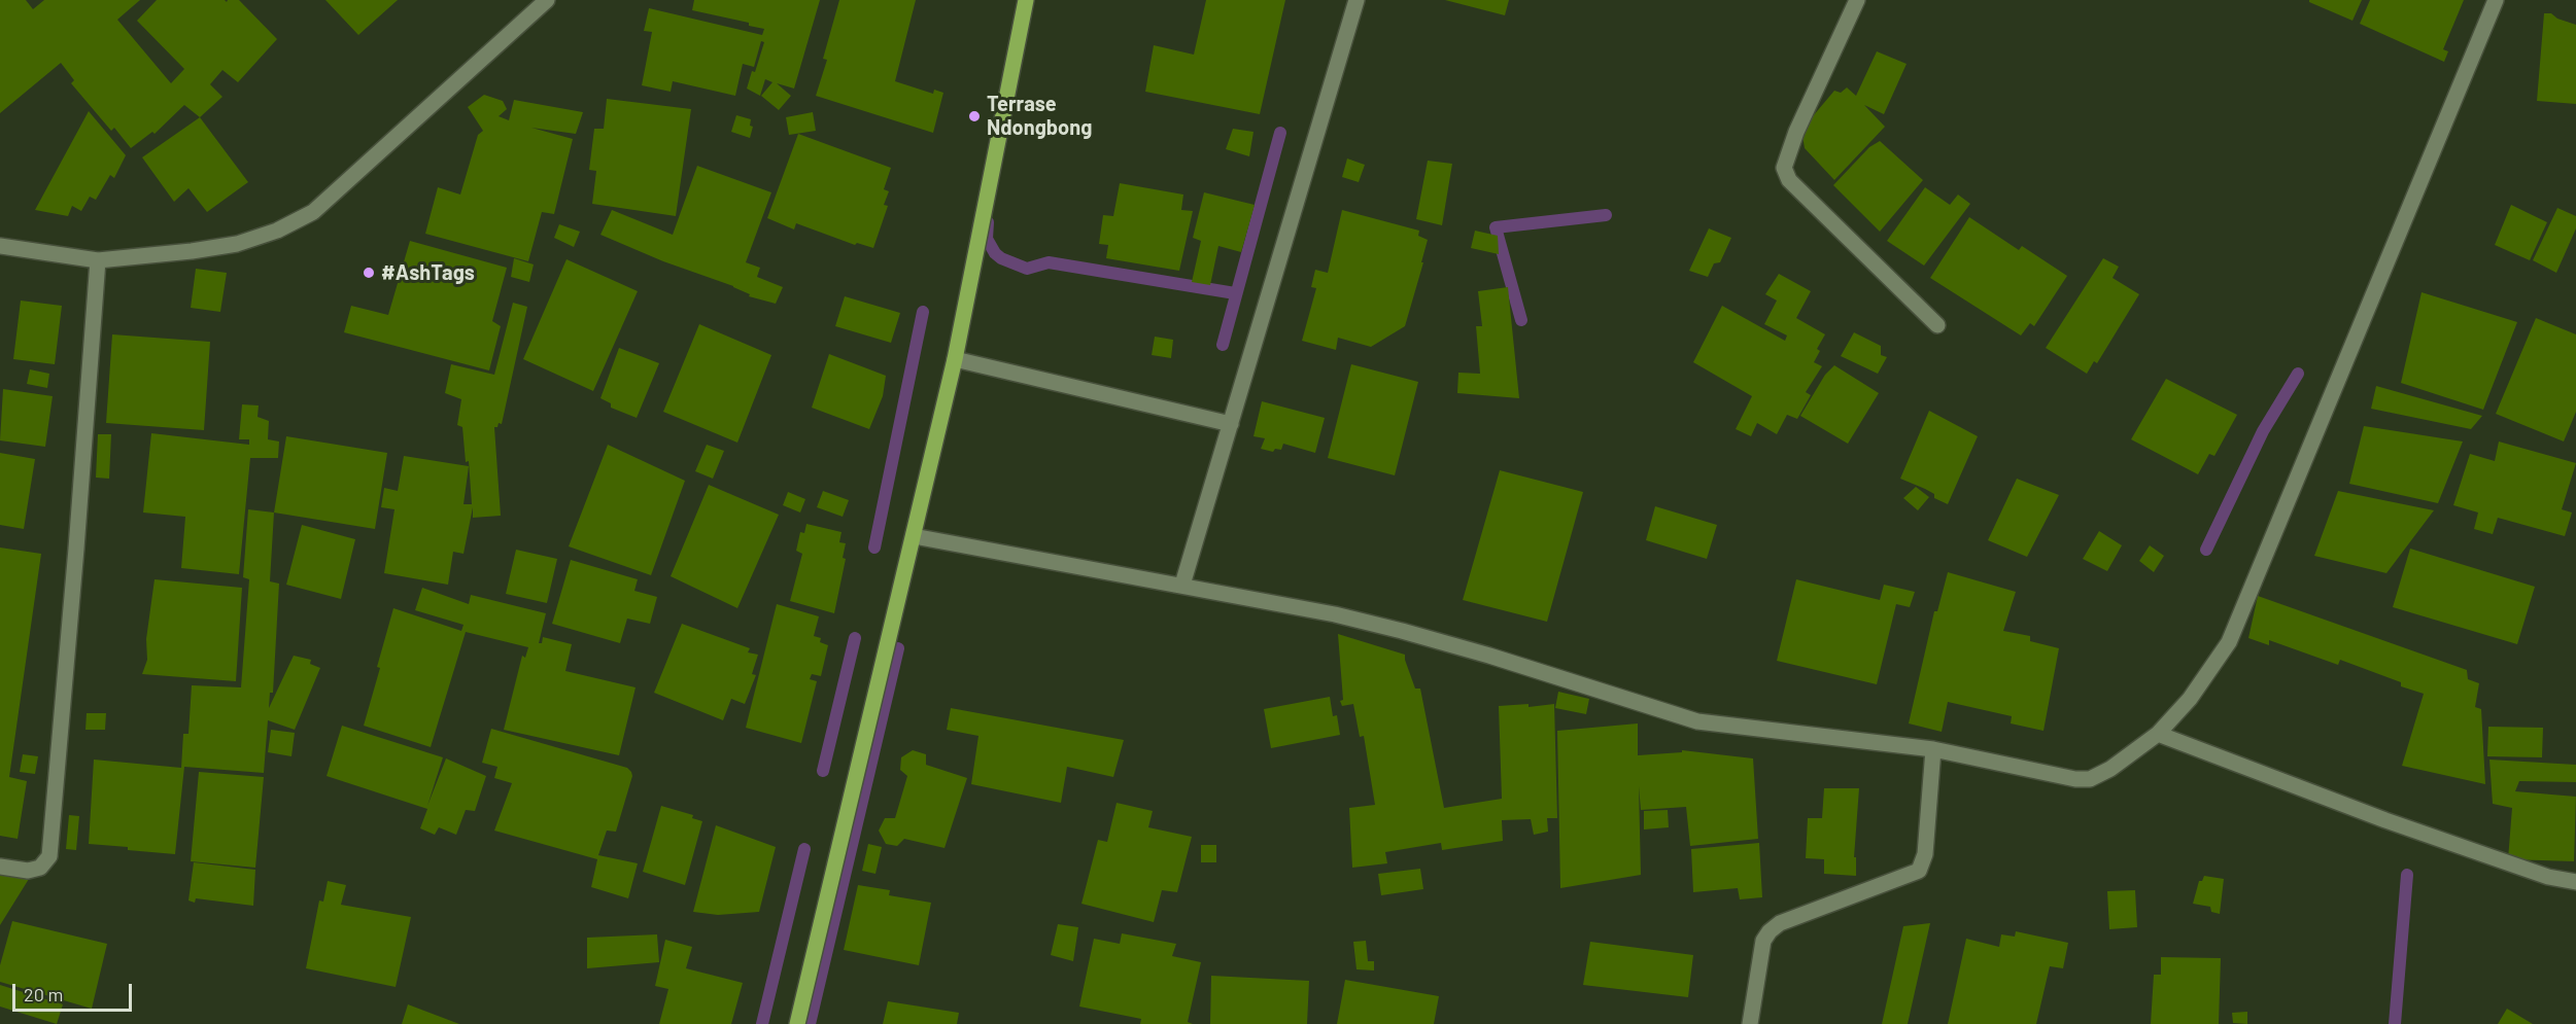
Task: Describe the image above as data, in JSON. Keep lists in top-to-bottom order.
{
  "places": ["Terrase Ndongbong", "#AshTags"],
  "scale_bar": "20 m"
}
